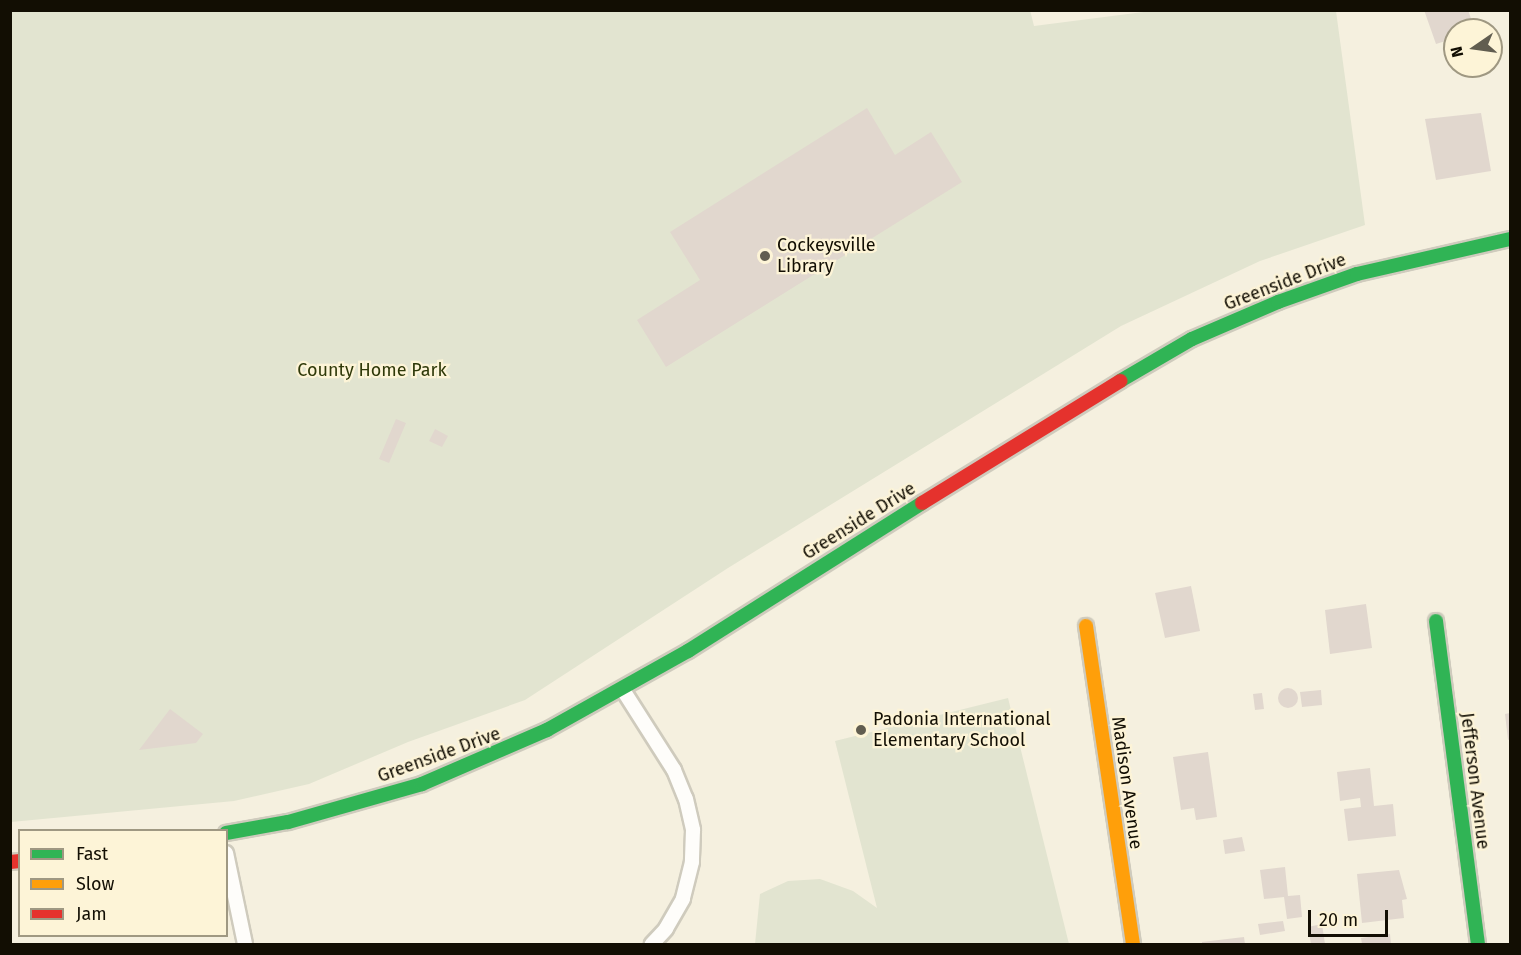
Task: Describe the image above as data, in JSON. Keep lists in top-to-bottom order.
{
  "streets": {
    "street": ["Greenside Drive", "Jefferson Avenue", "Madison Avenue"]
  },
  "parks": ["County Home Park"],
  "places": ["Cockeysville Library", "Padonia International Elementary School"],
  "legend": ["Fast", "Slow", "Jam"],
  "scale_bar": "20 m",
  "north": "left"
}
